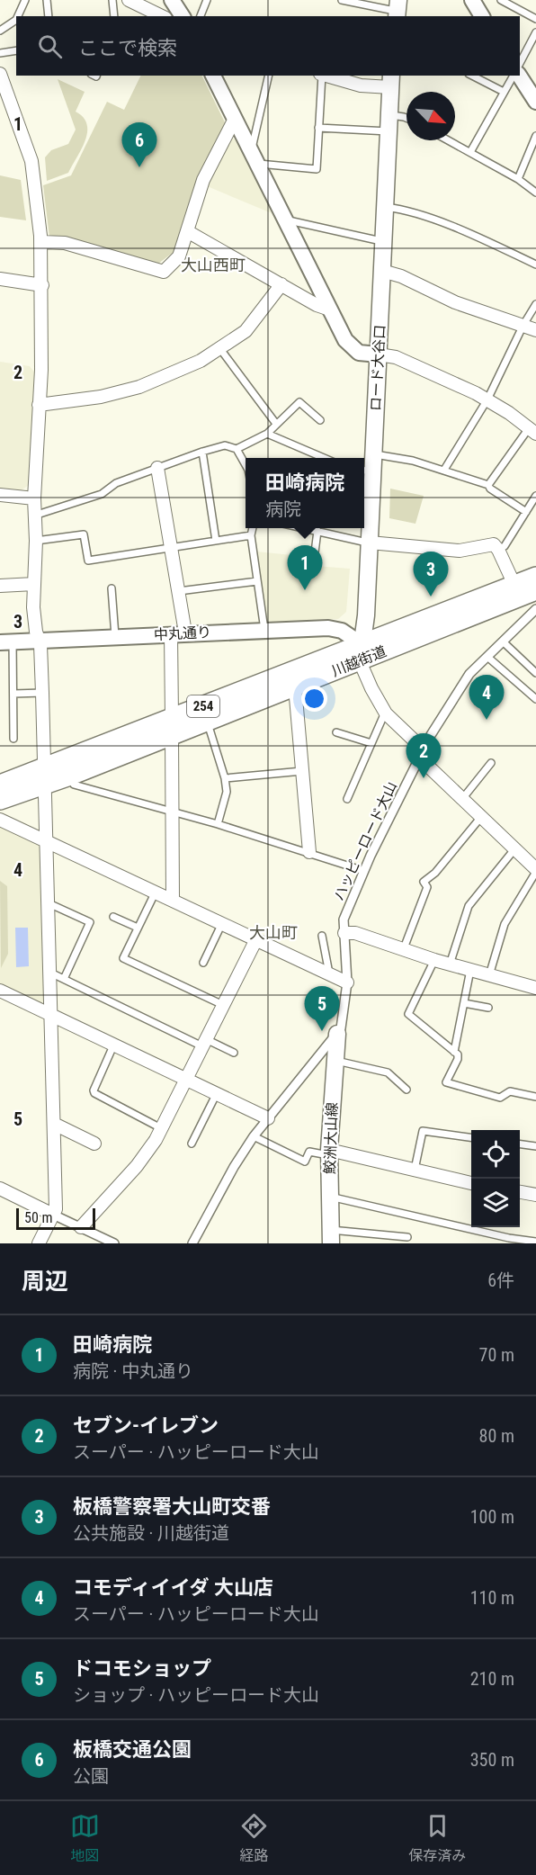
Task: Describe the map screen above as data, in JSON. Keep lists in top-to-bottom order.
{
  "streets": {
    "highway": ["川越街道", "254"],
    "main road": ["ロード大谷口", "鮫洲大山線"],
    "street": ["中丸通り", "ハッピーロード大山"]
  },
  "crossings": [
    ["ロード大谷口", "中丸通り"],
    ["ロード大谷口", "川越街道"],
    ["中丸通り", "川越街道"],
    ["川越街道", "ハッピーロード大山"],
    ["ハッピーロード大山", "鮫洲大山線"]
  ],
  "districts": ["大山西町", "大山町"],
  "scale_bar": "50 m",
  "north": "bottom right",
  "page": {
    "search": "ここで検索",
    "pins": [
      "6",
      "1",
      "3",
      "4",
      "2",
      "5"
    ],
    "popup": ["田崎病院", "病院"],
    "scale": "50 m",
    "heading": ["周辺", "6件"],
    "list": [
      {
        "mark": "1",
        "name": "田崎病院",
        "note": "病院 · 中丸通り",
        "value": "70 m"
      },
      {
        "mark": "2",
        "name": "セブン-イレブン",
        "note": "スーパー · ハッピーロード大山",
        "value": "80 m"
      },
      {
        "mark": "3",
        "name": "板橋警察署大山町交番",
        "note": "公共施設 · 川越街道",
        "value": "100 m"
      },
      {
        "mark": "4",
        "name": "コモディイイダ 大山店",
        "note": "スーパー · ハッピーロード大山",
        "value": "110 m"
      },
      {
        "mark": "5",
        "name": "ドコモショップ",
        "note": "ショップ · ハッピーロード大山",
        "value": "210 m"
      },
      {
        "mark": "6",
        "name": "板橋交通公園",
        "note": "公園",
        "value": "350 m"
      }
    ],
    "nav": ["地図", "経路", "保存済み"]
  },
  "grid": {
    "rows": [
      "1",
      "2",
      "3",
      "4",
      "5"
    ]
  }
}
